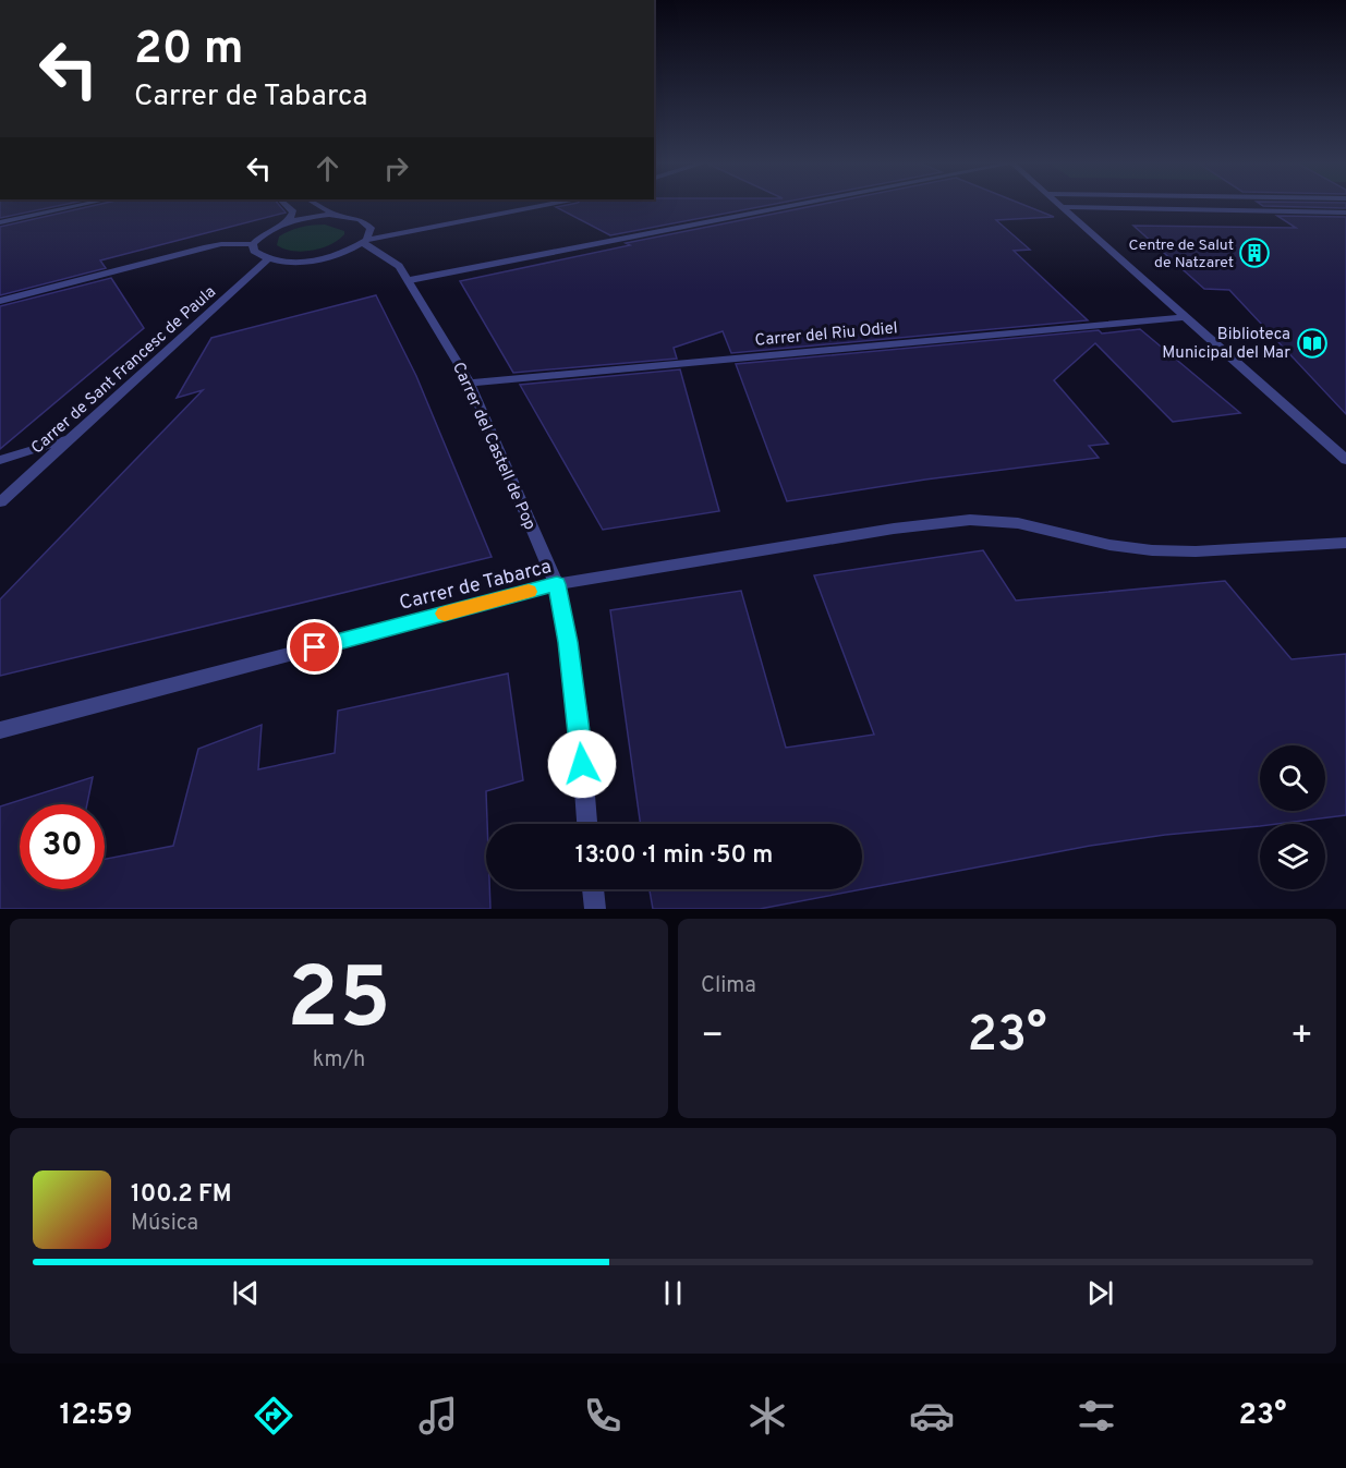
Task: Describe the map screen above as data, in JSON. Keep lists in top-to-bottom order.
{
  "streets": {
    "street": [
      "Carrer del Riu Odiel",
      "Carrer de Sant Francesc de Paula",
      "Carrer del Castell de Pop",
      "Carrer de Tabarca"
    ]
  },
  "crossings": [
    ["Carrer del Riu Odiel", "Carrer del Castell de Pop"],
    ["Carrer del Castell de Pop", "Carrer de Tabarca"]
  ],
  "places": {
    "building": ["Centre de Salut de Natzaret"],
    "library": ["Biblioteca Municipal del Mar"]
  },
  "page": {
    "turn": ["20 m", "Carrer de Tabarca"],
    "limit": "30",
    "trip": "13:00 · 1 min · 50 m",
    "tile": [
      ["25", "km/h"],
      "Clima"
    ],
    "heat": ["−", "23°", "+"],
    "song": ["100.2 FM", "Música"],
    "tabs": ["12:59", "23°"]
  }
}
